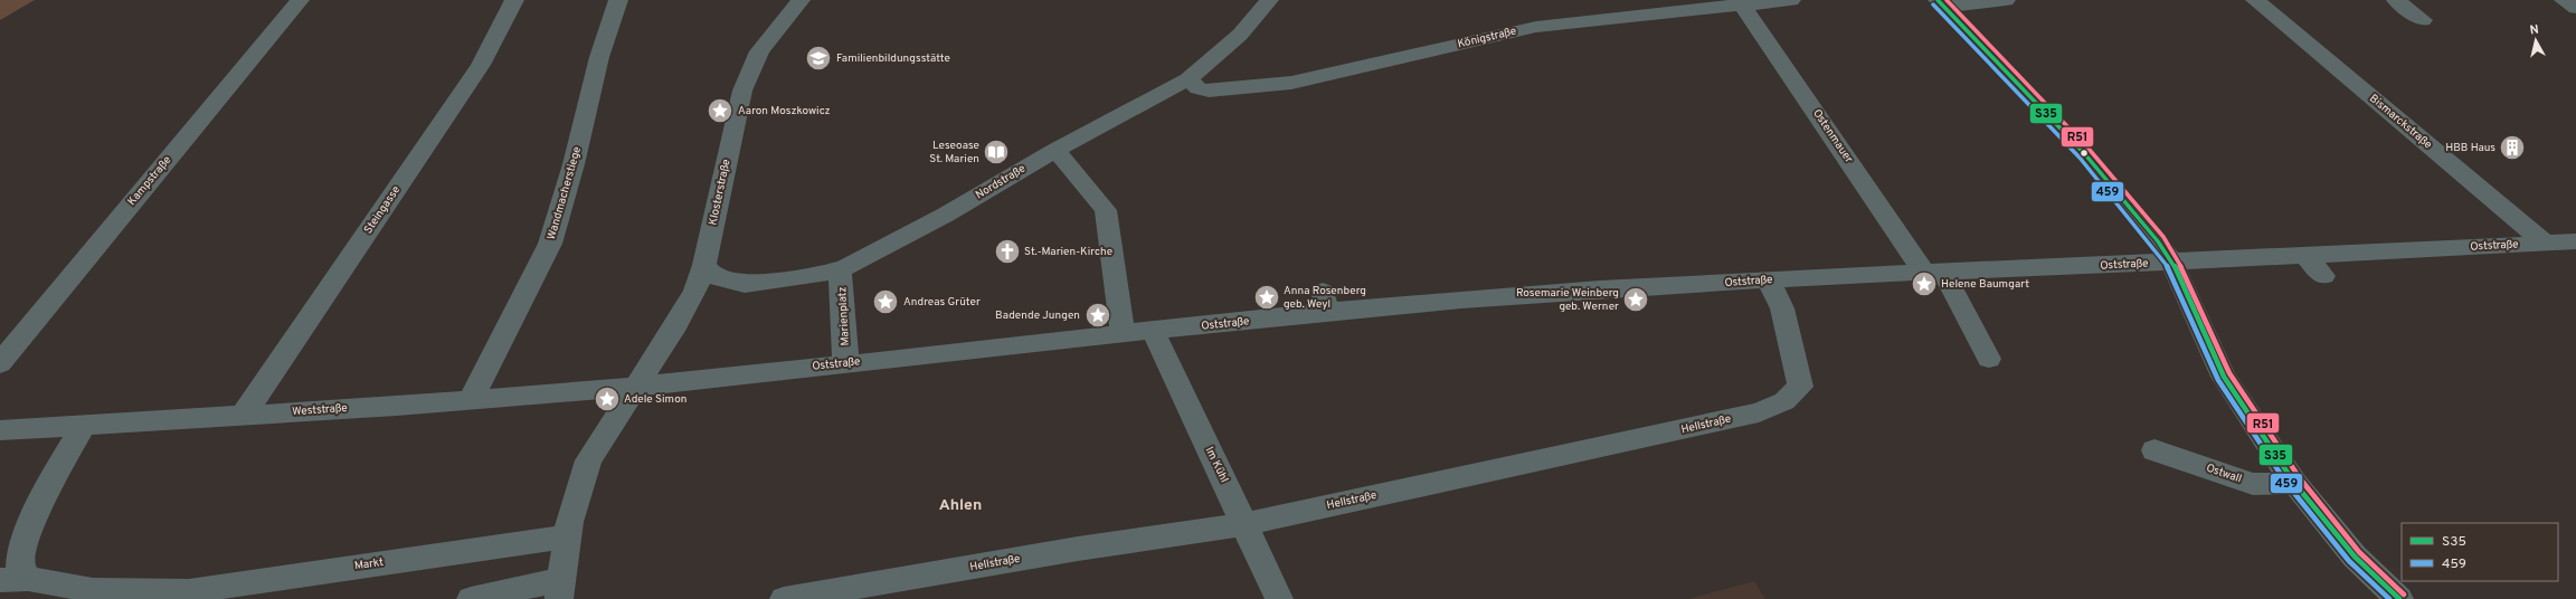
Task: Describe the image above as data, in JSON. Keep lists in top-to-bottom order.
{
  "streets": {
    "street": [
      "Königstraße",
      "Bismarckstraße",
      "Ostenmauer",
      "Kampstraße",
      "Nordstraße",
      "Klosterstraße",
      "Wandmacherstiege",
      "Steingasse",
      "Oststraße",
      "Marienplatz",
      "Weststraße",
      "Hellstraße",
      "Im Kühl",
      "Ostwall",
      "Markt"
    ]
  },
  "crossings": [
    ["Königstraße", "Ostenmauer"],
    ["Königstraße", "Nordstraße"],
    ["Bismarckstraße", "Oststraße"],
    ["Ostenmauer", "Oststraße"],
    ["Nordstraße", "Klosterstraße"],
    ["Nordstraße", "Marienplatz"],
    ["Klosterstraße", "Oststraße"],
    ["Klosterstraße", "Weststraße"],
    ["Wandmacherstiege", "Weststraße"],
    ["Steingasse", "Weststraße"],
    ["Oststraße", "Marienplatz"],
    ["Oststraße", "Weststraße"],
    ["Oststraße", "Hellstraße"],
    ["Oststraße", "Im Kühl"],
    ["Weststraße", "Markt"],
    ["Hellstraße", "Im Kühl"]
  ],
  "districts": ["Ahlen"],
  "places": {
    "school or university": ["Familienbildungsstätte"],
    "place": [
      "Aaron Moszkowicz",
      "Helene Baumgart",
      "Anna Rosenberg geb. Weyl",
      "Rosemarie Weinberg geb. Werner",
      "Andreas Grüter",
      "Badende Jungen",
      "Adele Simon"
    ],
    "building": ["HBB Haus"],
    "library": ["Leseoase St. Marien"],
    "church": ["St.-Marien-Kirche"]
  },
  "lines": ["transit line S35", "transit line R51", "transit line 459"],
  "legend": ["S35", "459"],
  "north": "top"
}
